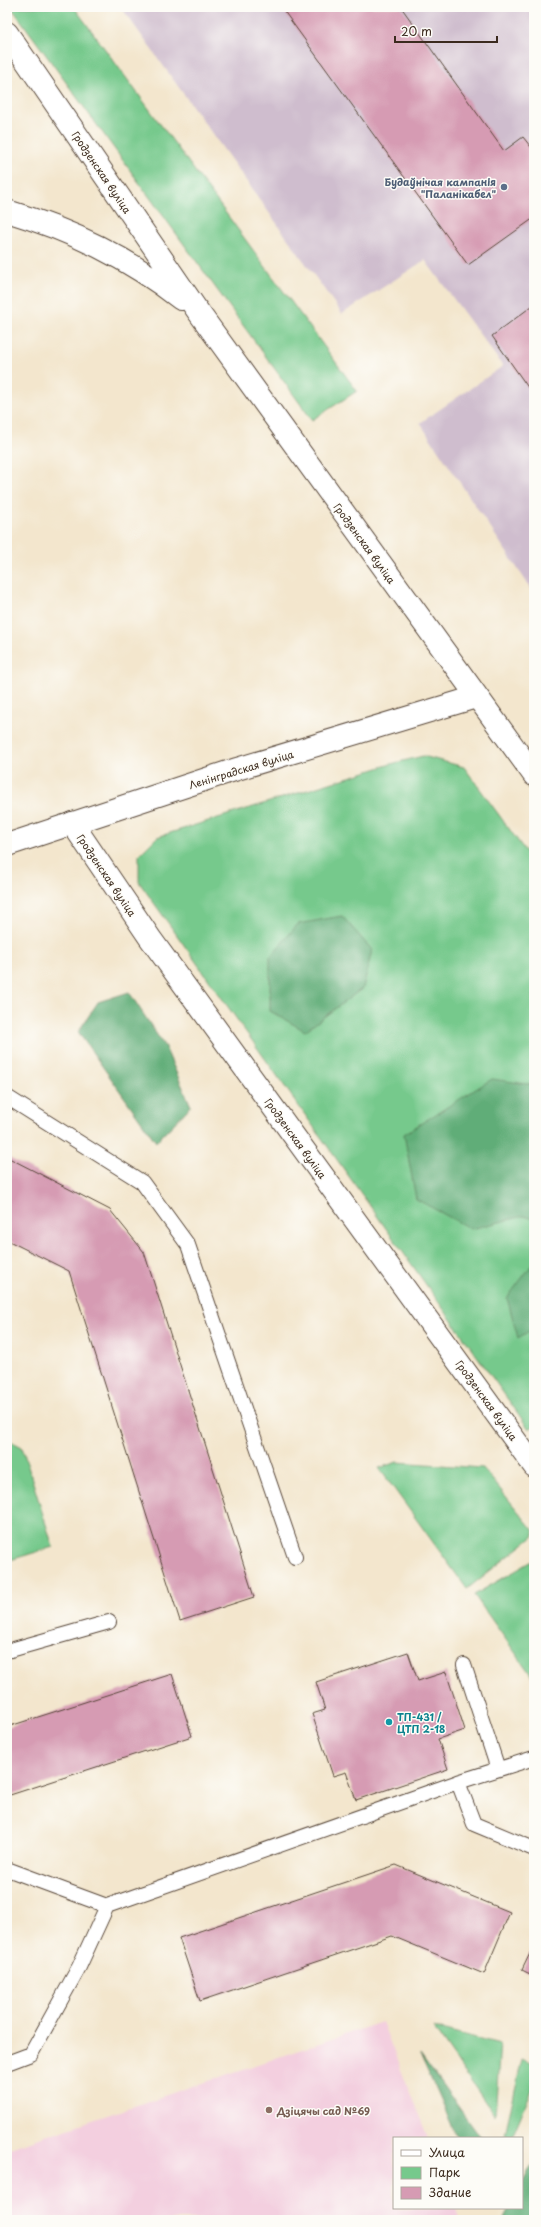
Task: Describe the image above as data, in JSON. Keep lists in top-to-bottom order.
{
  "streets": {
    "main road": ["Гродзенская вуліца", "Ленінградская вуліца"]
  },
  "crossings": [
    ["Гродзенская вуліца", "Ленінградская вуліца"]
  ],
  "places": ["Будаўнічая кампанія \"Паланікабел\"", "ТП-431 / ЦТП 2-18", "Дзіцячы сад №69"],
  "legend": ["Улица", "Парк", "Здание"],
  "scale_bar": "20 m"
}
